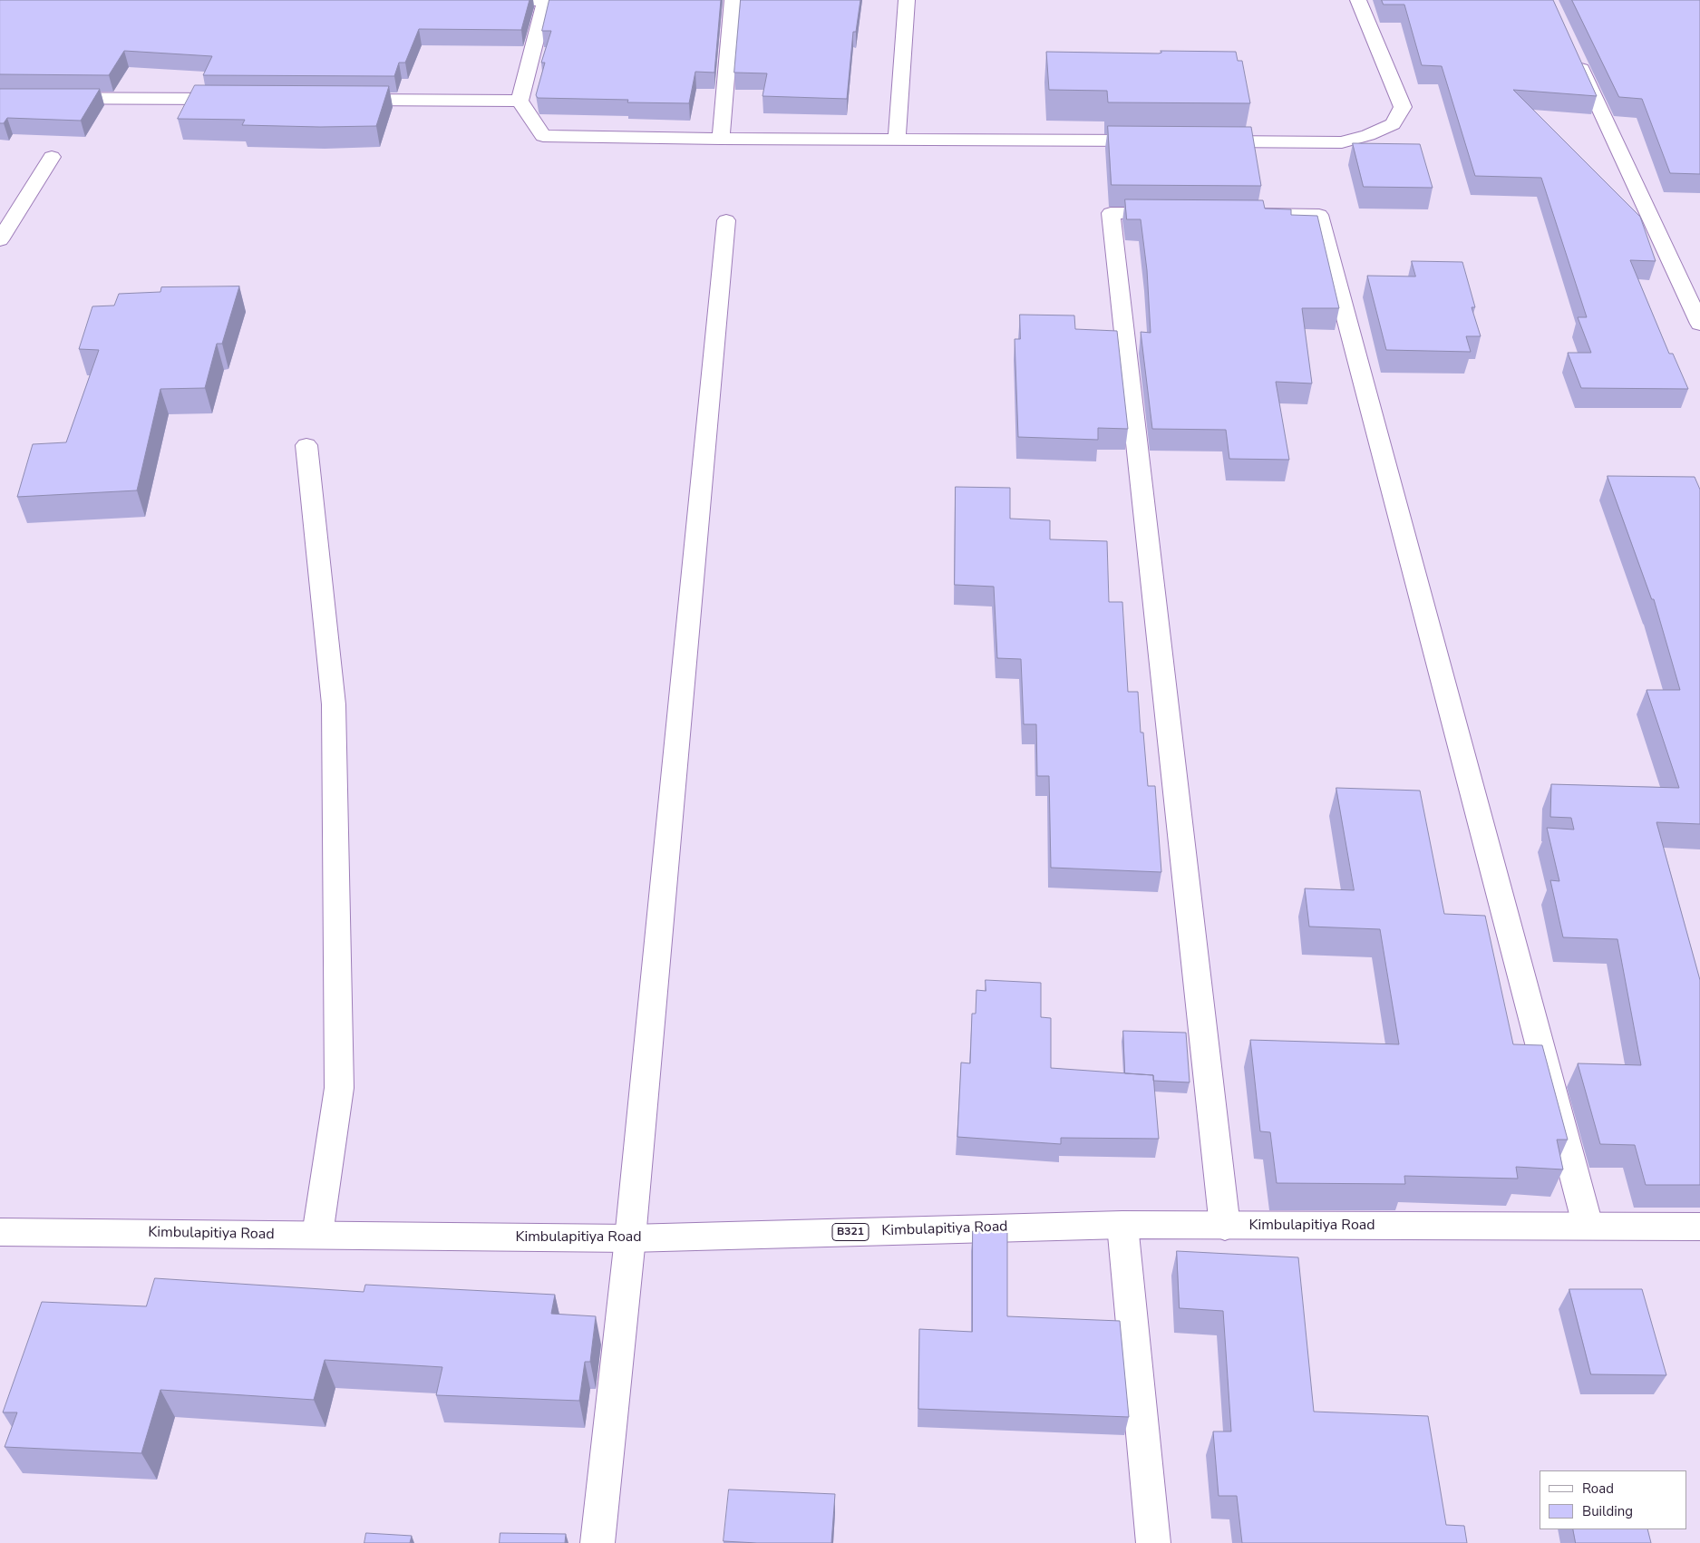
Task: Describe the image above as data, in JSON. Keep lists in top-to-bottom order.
{
  "streets": {
    "street": ["Kimbulapitiya Road", "B321"]
  },
  "legend": ["Road", "Building"]
}
